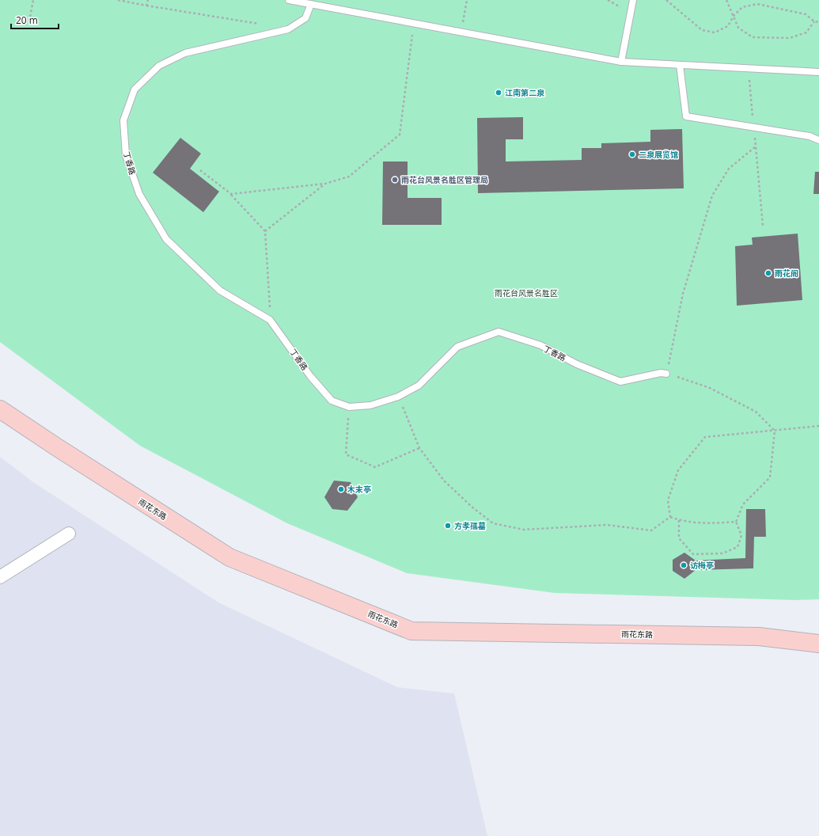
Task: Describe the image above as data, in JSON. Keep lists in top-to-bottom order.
{
  "streets": {
    "main road": ["雨花东路"],
    "lane": ["丁香路"]
  },
  "parks": ["雨花台风景名胜区"],
  "places": [
    "江南第二泉",
    "二泉展览馆",
    "雨花台风景名胜区管理局",
    "雨花阁",
    "木末亭",
    "方孝孺墓",
    "访梅亭"
  ],
  "scale_bar": "20 m"
}
